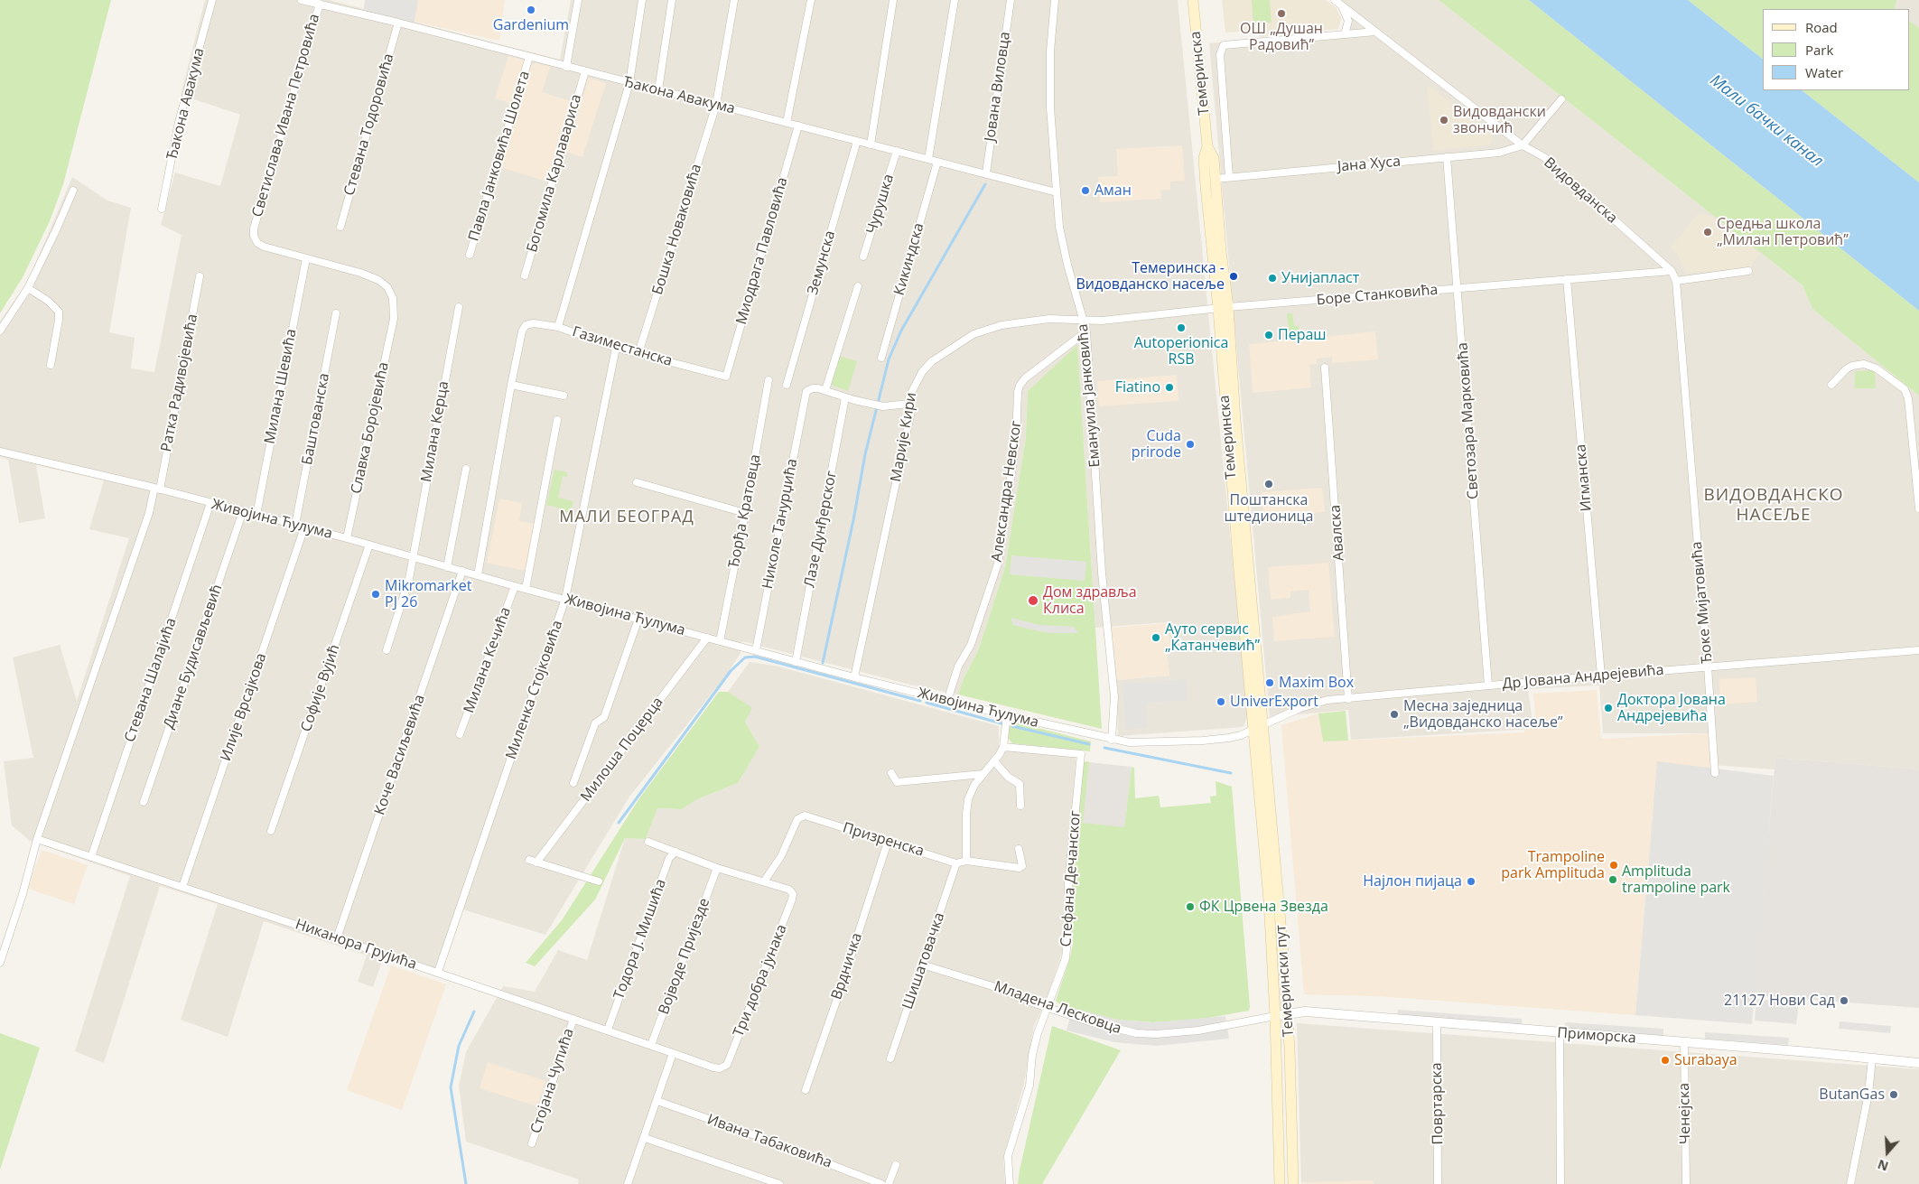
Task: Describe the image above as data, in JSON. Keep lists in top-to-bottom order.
{
  "streets": {
    "main road": ["Темеринска", "Темерински пут"],
    "street": [
      "Јована Виловца",
      "Ђакона Авакума",
      "Светислава Ивана Петровића",
      "Стевана Тодоровића",
      "Павла Јанковића Шолета",
      "Јана Хуса",
      "Богомила Карлавариса",
      "Видовданска",
      "Чурушка",
      "Бошка Новаковића",
      "Миодрага Павловића",
      "Кикиндска",
      "Земунска",
      "Боре Станковића",
      "Газиместанска",
      "Ратка Радивојевића",
      "Милана Шевића",
      "Емануила Јанковића",
      "Баштованска",
      "Светозара Марковића",
      "Славка Боројевића",
      "Милана Керца",
      "Марије Кири",
      "Игманска",
      "Александра Невског",
      "Ђорђа Кратовца",
      "Живојина Ћулума",
      "Николе Танурџића",
      "Лазе Дунђерског",
      "Авалска",
      "Ђоке Мијатовића",
      "Диане Будисављевић",
      "Милана Кечића",
      "Др Јована Андрејевића",
      "Стевана Шалајића",
      "Софије Вујић",
      "Миленка Стојковића",
      "Илије Врсајкова",
      "Милоша Поцерца",
      "Коче Васиљевића",
      "Призренска",
      "Стефана Дечанског",
      "Тодора Ј. Мишића",
      "Никанора Грујића",
      "Војводе Пријезде",
      "Шишатовачка",
      "Врдничка",
      "Три добра јунака",
      "Младена Лесковца",
      "Приморска",
      "Стојана Чупића",
      "Повртарска",
      "Ченејска",
      "Ивана Табаковића"
    ]
  },
  "crossings": [
    ["Темеринска", "Јана Хуса"],
    ["Темеринска", "Боре Станковића"],
    ["Темеринска", "Живојина Ћулума"],
    ["Темеринска", "Др Јована Андрејевића"],
    ["Темеринска", "Темерински пут"],
    ["Јована Виловца", "Ђакона Авакума"],
    ["Ђакона Авакума", "Светислава Ивана Петровића"],
    ["Ђакона Авакума", "Стевана Тодоровића"],
    ["Ђакона Авакума", "Павла Јанковића Шолета"],
    ["Ђакона Авакума", "Богомила Карлавариса"],
    ["Ђакона Авакума", "Чурушка"],
    ["Ђакона Авакума", "Бошка Новаковића"],
    ["Ђакона Авакума", "Миодрага Павловића"],
    ["Ђакона Авакума", "Кикиндска"],
    ["Ђакона Авакума", "Земунска"],
    ["Ђакона Авакума", "Емануила Јанковића"],
    ["Светислава Ивана Петровића", "Милана Шевића"],
    ["Светислава Ивана Петровића", "Славка Боројевића"],
    ["Јана Хуса", "Видовданска"],
    ["Јана Хуса", "Светозара Марковића"],
    ["Видовданска", "Боре Станковића"],
    ["Видовданска", "Ђоке Мијатовића"],
    ["Бошка Новаковића", "Газиместанска"],
    ["Миодрага Павловића", "Газиместанска"],
    ["Боре Станковића", "Емануила Јанковића"],
    ["Боре Станковића", "Светозара Марковића"],
    ["Боре Станковића", "Марије Кири"],
    ["Боре Станковића", "Игманска"],
    ["Боре Станковића", "Ђоке Мијатовића"],
    ["Газиместанска", "Миленка Стојковића"],
    ["Ратка Радивојевића", "Живојина Ћулума"],
    ["Ратка Радивојевића", "Никанора Грујића"],
    ["Милана Шевића", "Славка Боројевића"],
    ["Милана Шевића", "Живојина Ћулума"],
    ["Емануила Јанковића", "Марије Кири"],
    ["Емануила Јанковића", "Александра Невског"],
    ["Емануила Јанковића", "Живојина Ћулума"],
    ["Баштованска", "Живојина Ћулума"],
    ["Светозара Марковића", "Др Јована Андрејевића"],
    ["Славка Боројевића", "Живојина Ћулума"],
    ["Милана Керца", "Живојина Ћулума"],
    ["Марије Кири", "Живојина Ћулума"],
    ["Игманска", "Др Јована Андрејевића"],
    ["Александра Невског", "Живојина Ћулума"],
    ["Ђорђа Кратовца", "Живојина Ћулума"],
    ["Живојина Ћулума", "Николе Танурџића"],
    ["Живојина Ћулума", "Лазе Дунђерског"],
    ["Живојина Ћулума", "Диане Будисављевић"],
    ["Живојина Ћулума", "Милана Кечића"],
    ["Живојина Ћулума", "Др Јована Андрејевића"],
    ["Живојина Ћулума", "Стевана Шалајића"],
    ["Живојина Ћулума", "Софије Вујић"],
    ["Живојина Ћулума", "Миленка Стојковића"],
    ["Живојина Ћулума", "Илије Врсајкова"],
    ["Живојина Ћулума", "Милоша Поцерца"],
    ["Живојина Ћулума", "Коче Васиљевића"],
    ["Живојина Ћулума", "Темерински пут"],
    ["Авалска", "Др Јована Андрејевића"],
    ["Ђоке Мијатовића", "Др Јована Андрејевића"],
    ["Др Јована Андрејевића", "Темерински пут"],
    ["Стевана Шалајића", "Никанора Грујића"],
    ["Миленка Стојковића", "Никанора Грујића"],
    ["Илије Врсајкова", "Никанора Грујића"],
    ["Коче Васиљевића", "Никанора Грујића"],
    ["Призренска", "Шишатовачка"],
    ["Призренска", "Врдничка"],
    ["Призренска", "Три добра јунака"],
    ["Стефана Дечанског", "Младена Лесковца"],
    ["Тодора Ј. Мишића", "Никанора Грујића"],
    ["Никанора Грујића", "Војводе Пријезде"],
    ["Никанора Грујића", "Три добра јунака"],
    ["Никанора Грујића", "Стојана Чупића"],
    ["Шишатовачка", "Младена Лесковца"],
    ["Темерински пут", "Младена Лесковца"],
    ["Темерински пут", "Приморска"],
    ["Младена Лесковца", "Приморска"],
    ["Приморска", "Повртарска"],
    ["Приморска", "Ченејска"]
  ],
  "districts": ["ВИДОВДАНСКО НАСЕЉЕ", "МАЛИ БЕОГРАД"],
  "water": ["Мали бачки канал"],
  "places": [
    "Gardenium",
    "ОШ „Душан Радовић”",
    "Видовдански звончић",
    "Аман",
    "Средња школа „Милан Петровић”",
    "Темеринска - Видовданско насеље",
    "Унијапласт",
    "Autoperionica RSB",
    "Пераш",
    "Fiatino",
    "Cuda prirode",
    "Поштанска штедионица",
    "Mikromarket PJ 26",
    "Дом здравља Клиса",
    "Ауто сервис „Катанчевић”",
    "Maxim Box",
    "UniverExport",
    "Доктора Јована Андрејевића",
    "Месна заједница „Видовданско насеље”",
    "Trampoline park Amplituda",
    "Amplituda trampoline park",
    "Најлон пијаца",
    "ФК Црвена Звезда",
    "21127 Нови Сад",
    "Surabaya",
    "ButanGas"
  ],
  "legend": ["Road", "Park", "Water"],
  "north": "bottom"
}
